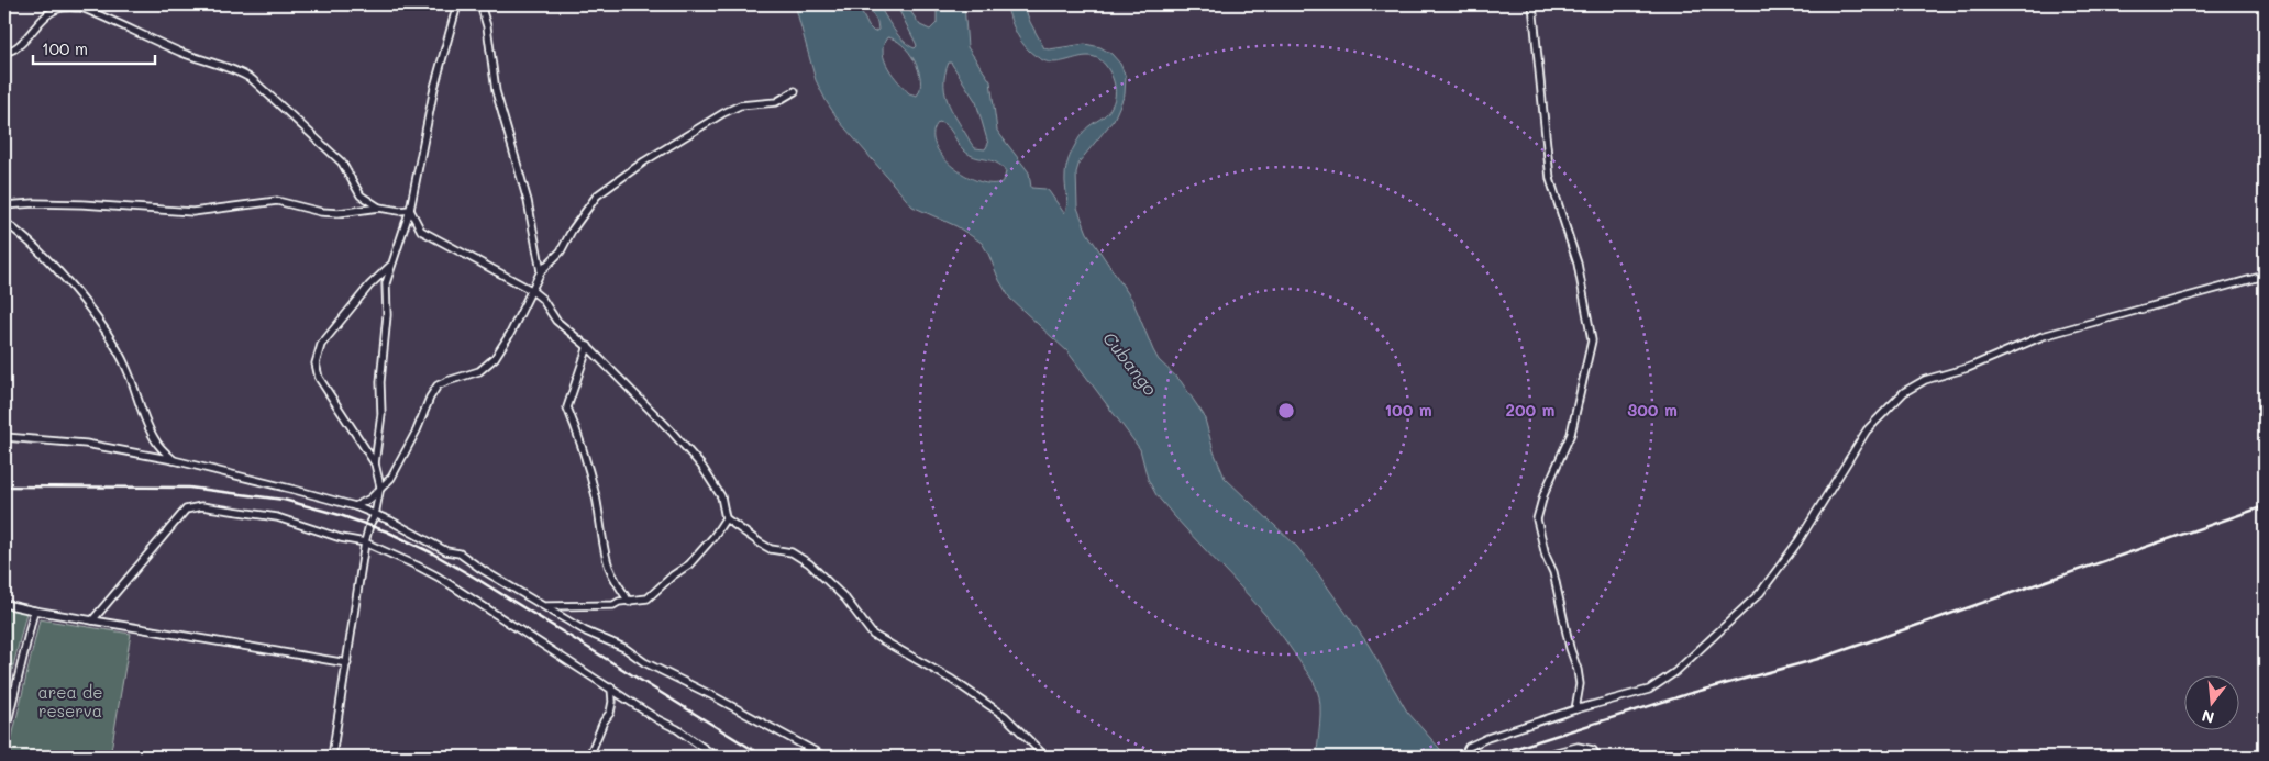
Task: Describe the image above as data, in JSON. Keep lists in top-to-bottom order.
{
  "water": ["Cubango"],
  "parks": ["area de reserva"],
  "scale_bar": "100 m",
  "north": "bottom",
  "rings": ["100 m", "200 m", "300 m"]
}
